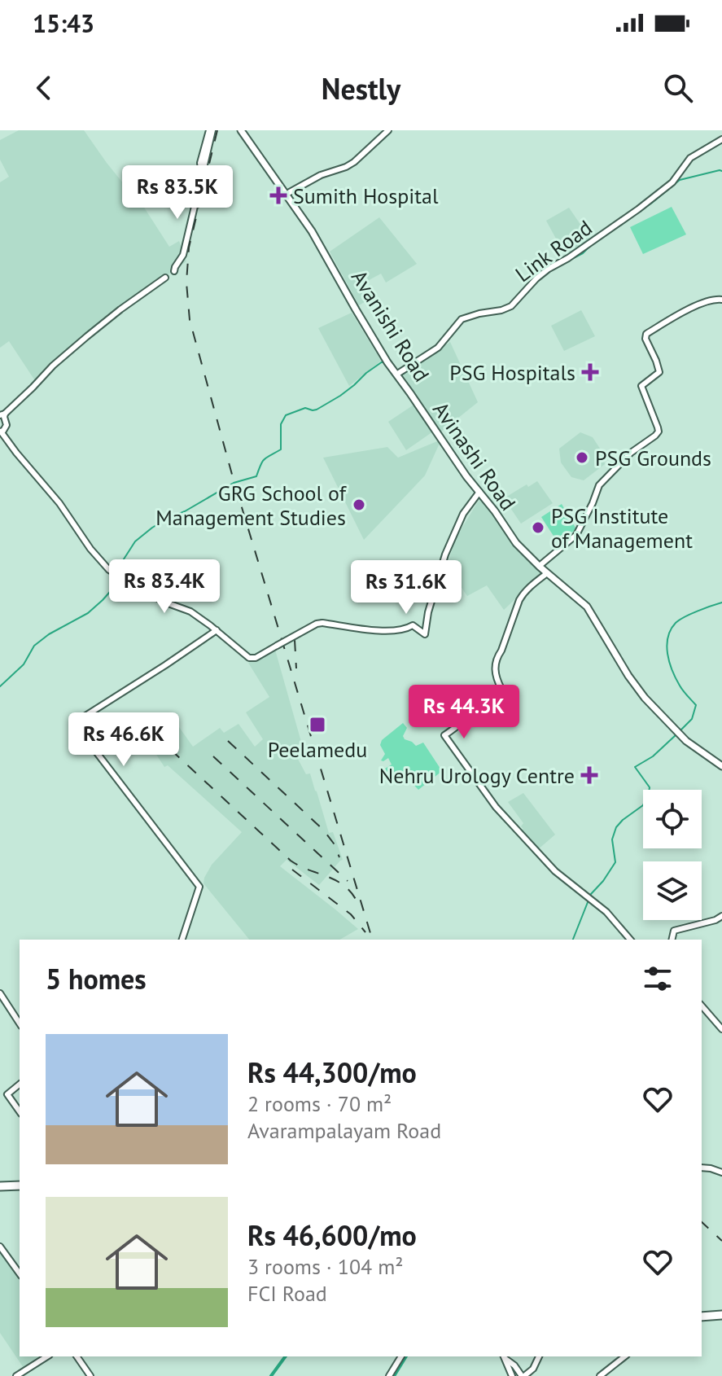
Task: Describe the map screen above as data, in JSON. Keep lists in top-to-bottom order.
{
  "streets": {
    "main road": ["Avanishi Road", "Avinashi Road"],
    "street": ["Link Road"]
  },
  "crossings": [
    ["Link Road", "Avanishi Road"],
    ["Link Road", "Avinashi Road"],
    ["Avanishi Road", "Avinashi Road"]
  ],
  "places": {
    "health": ["Sumith Hospital", "PSG Hospitals", "Nehru Urology Centre"],
    "other": ["PSG Grounds", "GRG School of Management Studies", "PSG Institute of Management"],
    "transit": ["Peelamedu"]
  },
  "page": {
    "status": "15:43",
    "header": "Nestly",
    "price": [
      "Rs 83.5K",
      "Rs 83.4K",
      "Rs 31.6K",
      "Rs 44.3K",
      "Rs 46.6K"
    ],
    "heading": "5 homes",
    "list": [
      {
        "name": "Rs 44,300/mo",
        "note": "2 rooms · 70 m² · Avarampalayam Road"
      },
      {
        "name": "Rs 46,600/mo",
        "note": "3 rooms · 104 m² · FCI Road"
      }
    ]
  }
}
